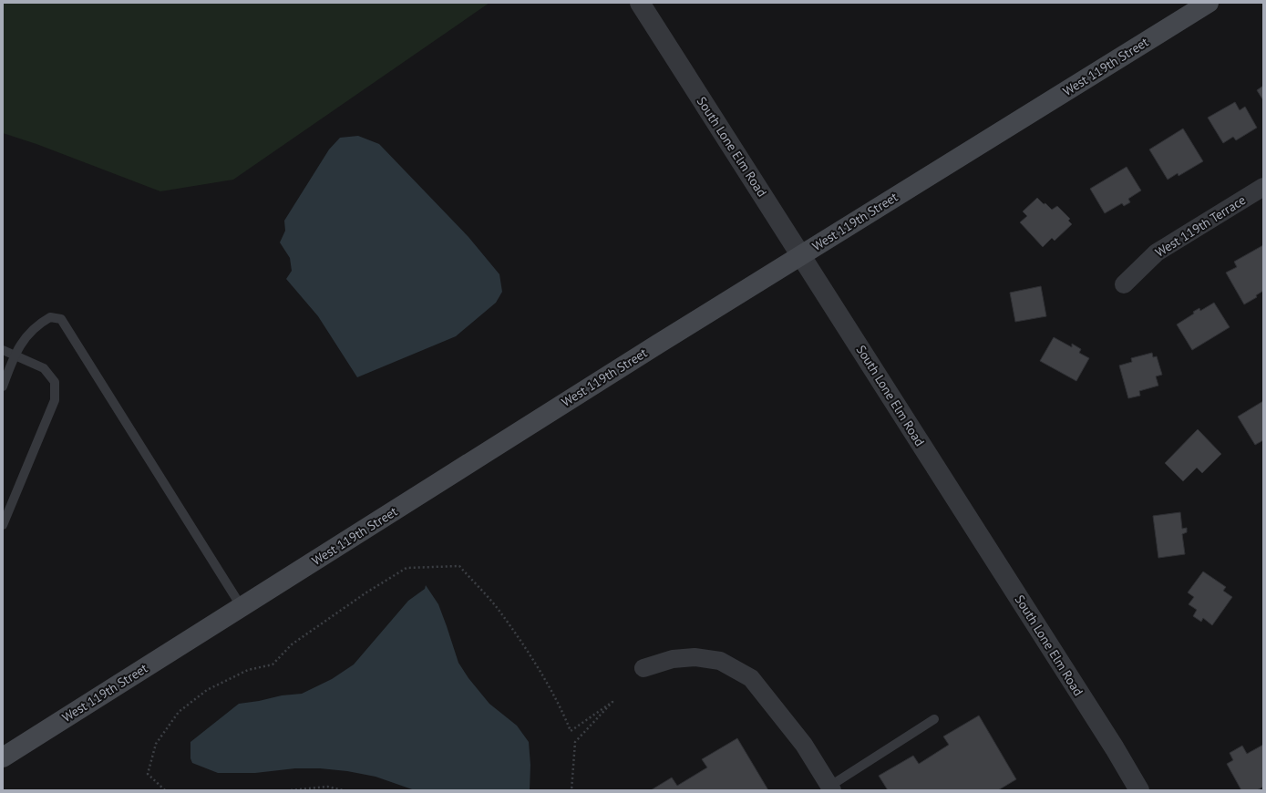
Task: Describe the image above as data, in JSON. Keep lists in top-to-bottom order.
{
  "streets": {
    "main road": ["West 119th Street"],
    "street": ["South Lone Elm Road", "West 119th Terrace"]
  },
  "crossings": [
    ["West 119th Street", "South Lone Elm Road"]
  ]
}
